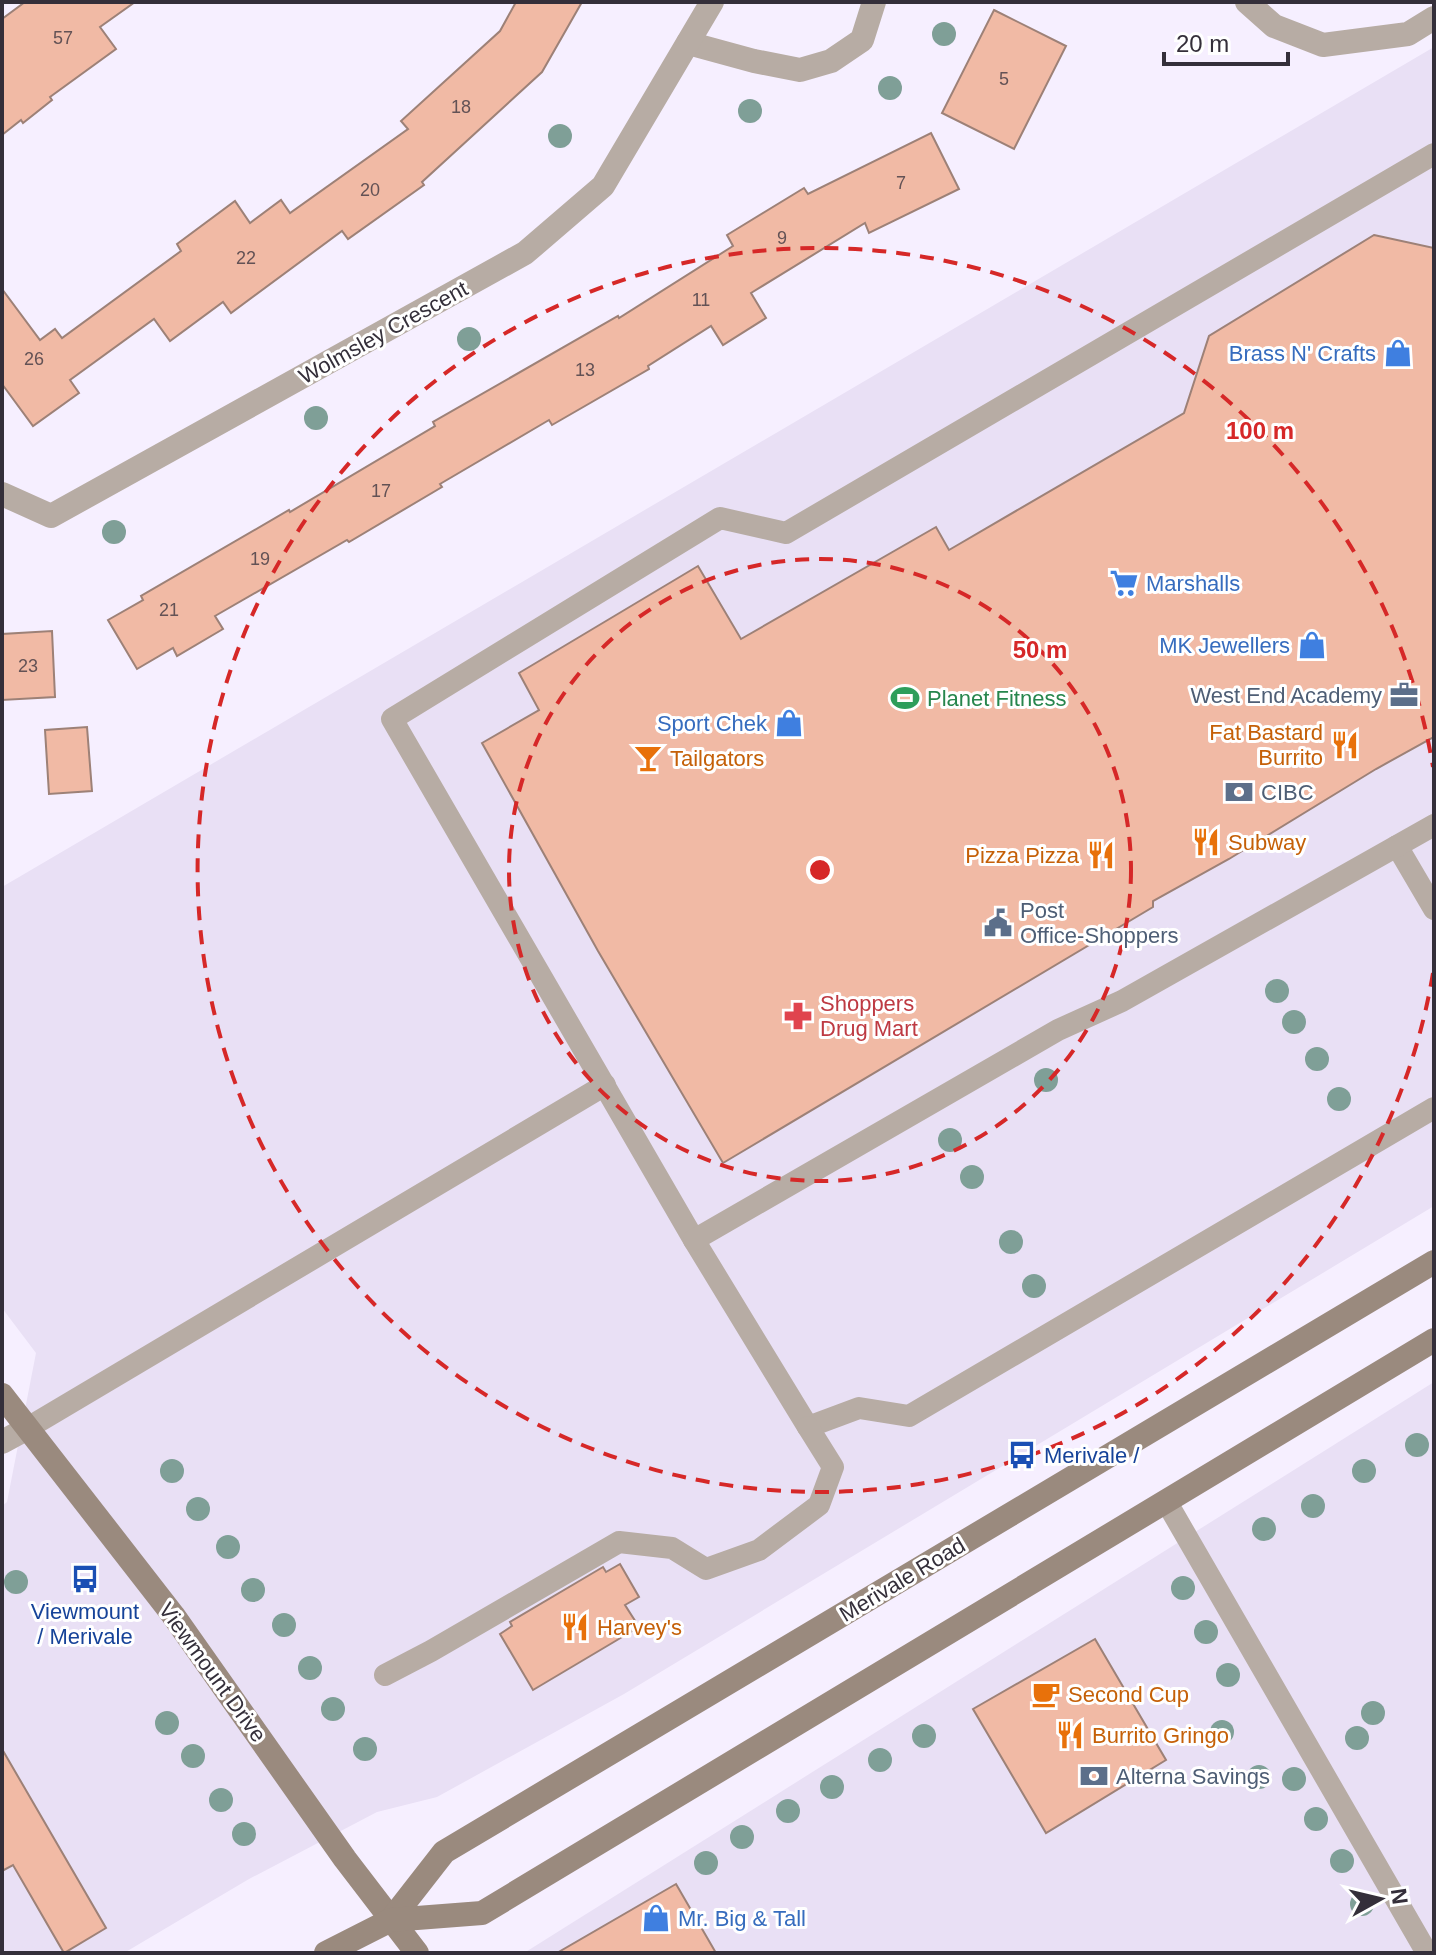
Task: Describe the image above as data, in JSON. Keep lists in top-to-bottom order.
{
  "streets": {
    "main road": ["Merivale Road", "Viewmount Drive"],
    "street": ["Wolmsley Crescent"]
  },
  "crossings": [
    ["Merivale Road", "Viewmount Drive"]
  ],
  "places": {
    "shop": [
      "Brass N' Crafts",
      "MK Jewellers",
      "Sport Chek",
      "Mr. Big & Tall"
    ],
    "supermarket": ["Marshalls"],
    "office": ["West End Academy"],
    "sports": ["Planet Fitness"],
    "restaurant": [
      "Fat Bastard Burrito",
      "Subway",
      "Pizza Pizza",
      "Harvey's",
      "Burrito Gringo"
    ],
    "bar": ["Tailgators"],
    "bank": ["CIBC", "Alterna Savings"],
    "public building": ["Post Office-Shoppers"],
    "pharmacy": ["Shoppers Drug Mart"],
    "bus stop": ["Merivale /", "Viewmount / Merivale"],
    "cafe": ["Second Cup"]
  },
  "house_numbers": [
    "57",
    "5",
    "18",
    "7",
    "20",
    "9",
    "22",
    "11",
    "26",
    "13",
    "17",
    "19",
    "21",
    "23"
  ],
  "scale_bar": "20 m",
  "north": "right",
  "rings": ["100 m", "50 m"]
}
